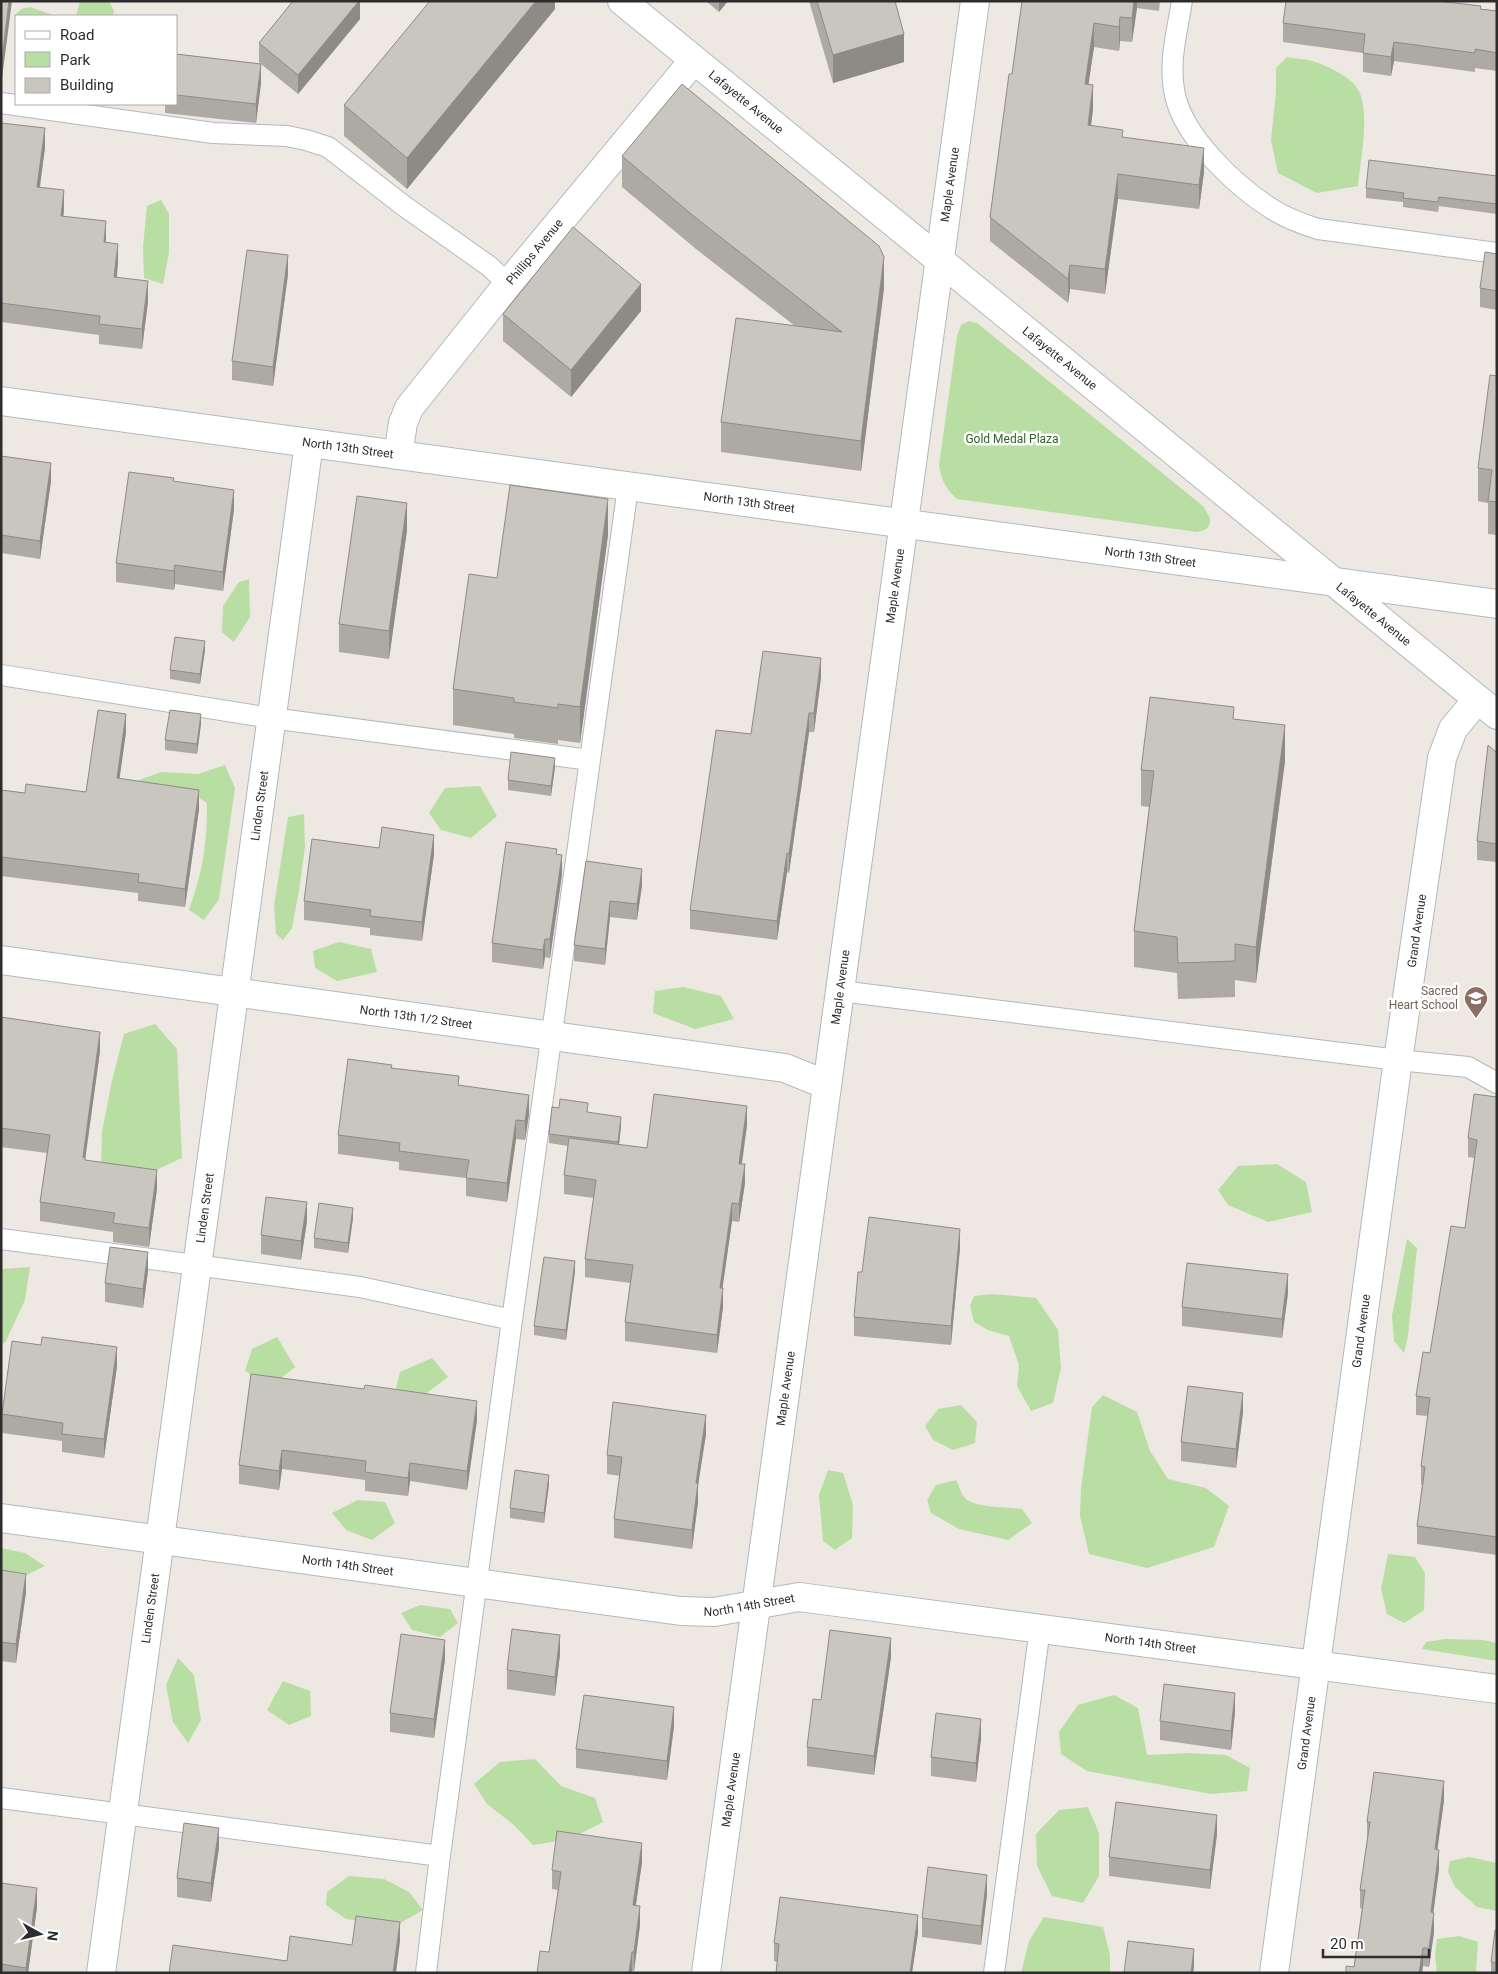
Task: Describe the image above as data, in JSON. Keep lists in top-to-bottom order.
{
  "streets": {
    "street": [
      "Lafayette Avenue",
      "Maple Avenue",
      "Phillips Avenue",
      "North 13th Street",
      "Linden Street",
      "Grand Avenue",
      "North 13th 1/2 Street",
      "North 14th Street"
    ]
  },
  "crossings": [
    ["Lafayette Avenue", "Maple Avenue"],
    ["Lafayette Avenue", "Phillips Avenue"],
    ["Lafayette Avenue", "North 13th Street"],
    ["Lafayette Avenue", "Grand Avenue"],
    ["Maple Avenue", "North 13th Street"],
    ["Maple Avenue", "North 13th 1/2 Street"],
    ["Maple Avenue", "North 14th Street"],
    ["Phillips Avenue", "North 13th Street"],
    ["North 13th Street", "Linden Street"],
    ["Linden Street", "North 13th 1/2 Street"],
    ["Linden Street", "North 14th Street"],
    ["Grand Avenue", "North 14th Street"]
  ],
  "parks": ["Gold Medal Plaza"],
  "places": {
    "school or university": ["Sacred Heart School"]
  },
  "legend": ["Road", "Park", "Building"],
  "scale_bar": "20 m",
  "north": "right"
}
